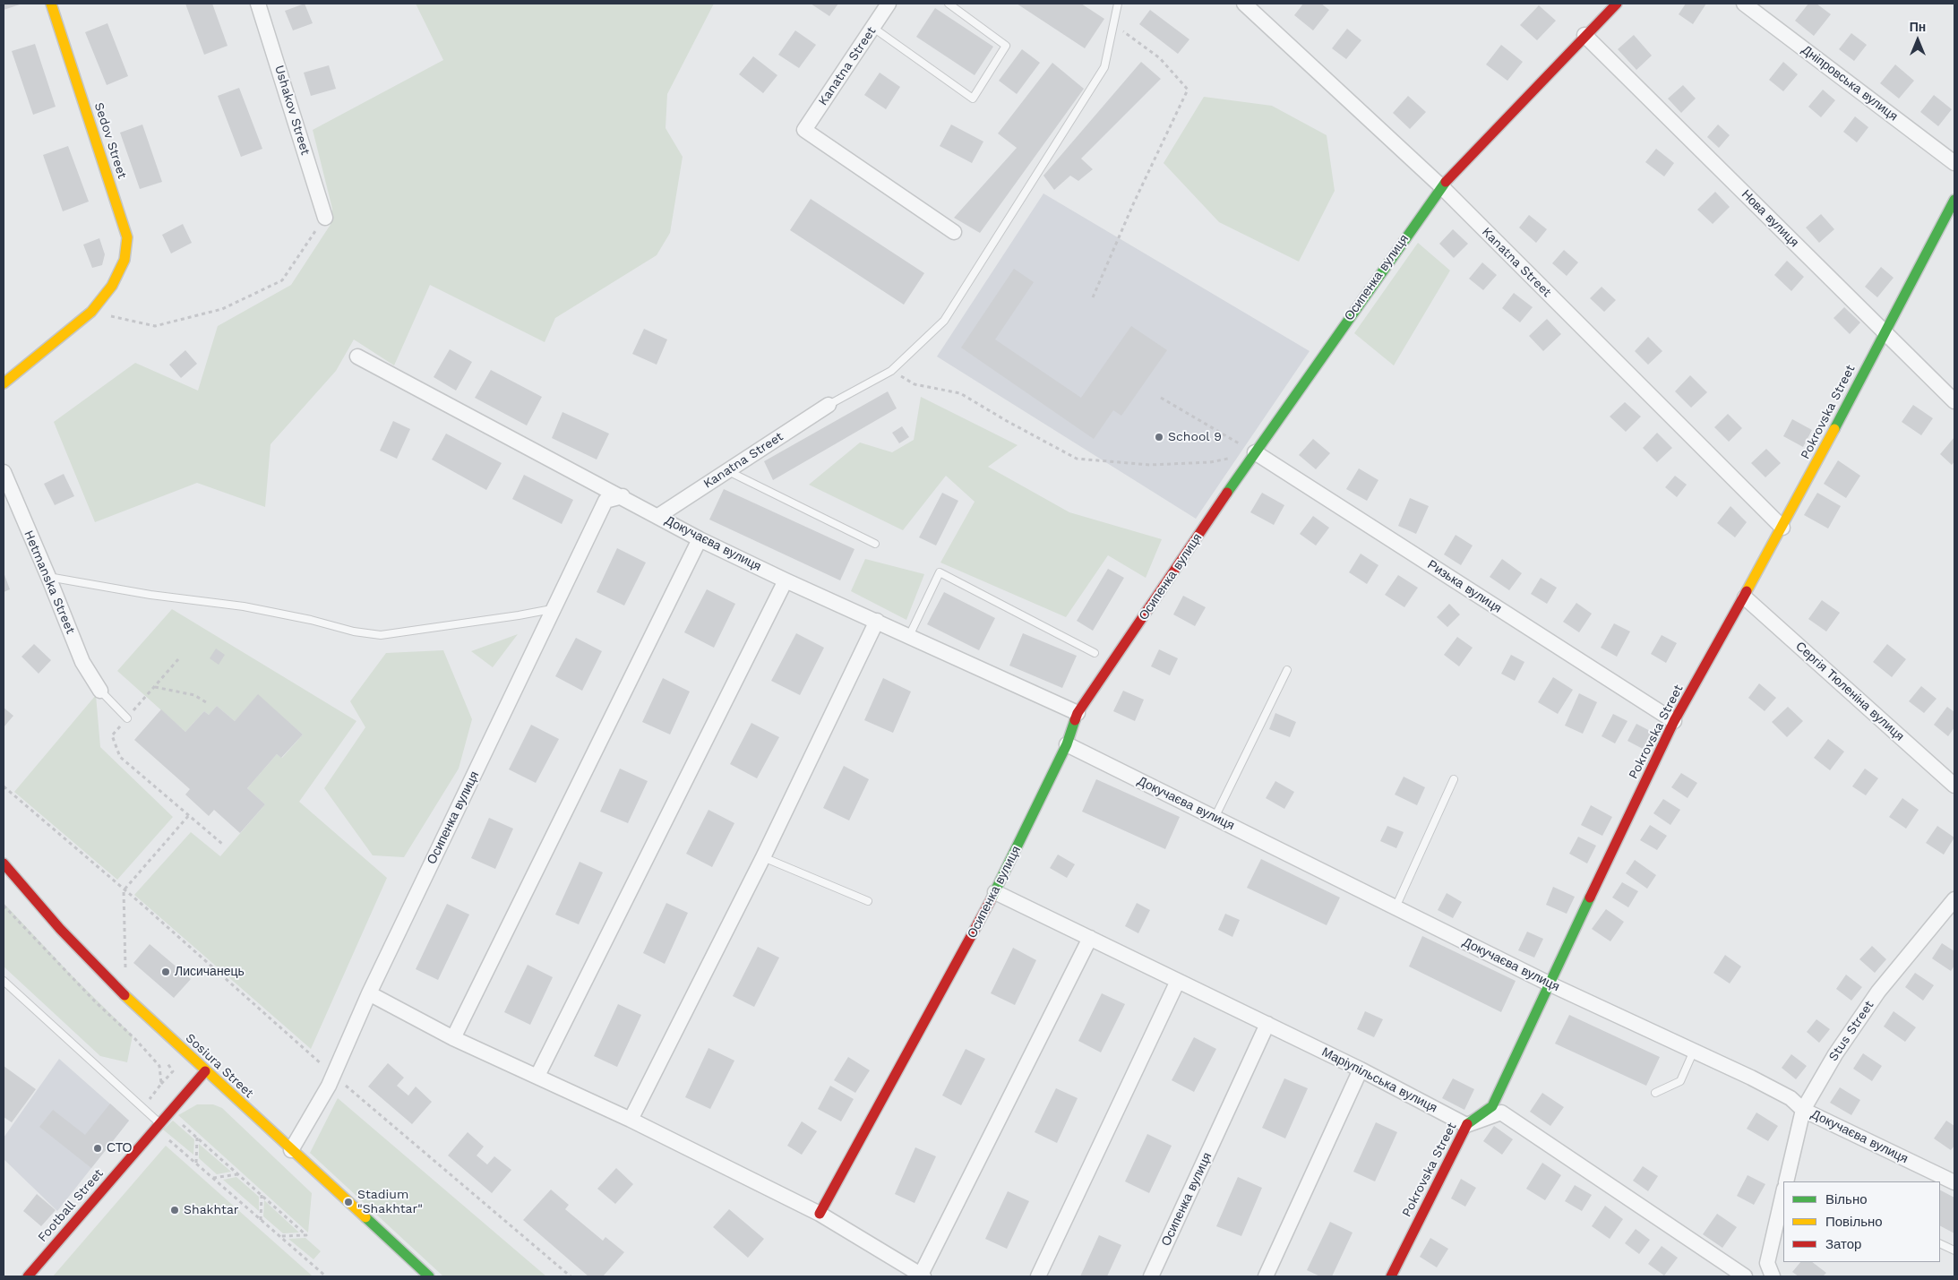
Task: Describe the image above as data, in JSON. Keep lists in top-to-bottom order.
{
  "streets": {
    "street": [
      "Kanatna Street",
      "Дніпровська вулиця",
      "Ushakov Street",
      "Sedov Street",
      "Нова вулиця",
      "Осипенка вулиця",
      "Pokrovska Street",
      "Докучаєва вулиця",
      "Hetmanska Street",
      "Ризька вулиця",
      "Сергія Тюленіна вулиця",
      "Stus Street",
      "Sosiura Street",
      "Маріупільська вулиця",
      "Football Street"
    ]
  },
  "crossings": [
    ["Kanatna Street", "Осипенка вулиця"],
    ["Kanatna Street", "Pokrovska Street"],
    ["Kanatna Street", "Докучаєва вулиця"],
    ["Нова вулиця", "Осипенка вулиця"],
    ["Нова вулиця", "Pokrovska Street"],
    ["Осипенка вулиця", "Докучаєва вулиця"],
    ["Осипенка вулиця", "Ризька вулиця"],
    ["Осипенка вулиця", "Sosiura Street"],
    ["Осипенка вулиця", "Маріупільська вулиця"],
    ["Pokrovska Street", "Докучаєва вулиця"],
    ["Pokrovska Street", "Ризька вулиця"],
    ["Pokrovska Street", "Сергія Тюленіна вулиця"],
    ["Pokrovska Street", "Маріупільська вулиця"],
    ["Докучаєва вулиця", "Stus Street"],
    ["Sosiura Street", "Football Street"]
  ],
  "places": [
    "School 9",
    "Лисичанець",
    "СТО",
    "Stadium \"Shakhtar\"",
    "Shakhtar"
  ],
  "legend": ["Вільно", "Повільно", "Затор"],
  "north": "top"
}
